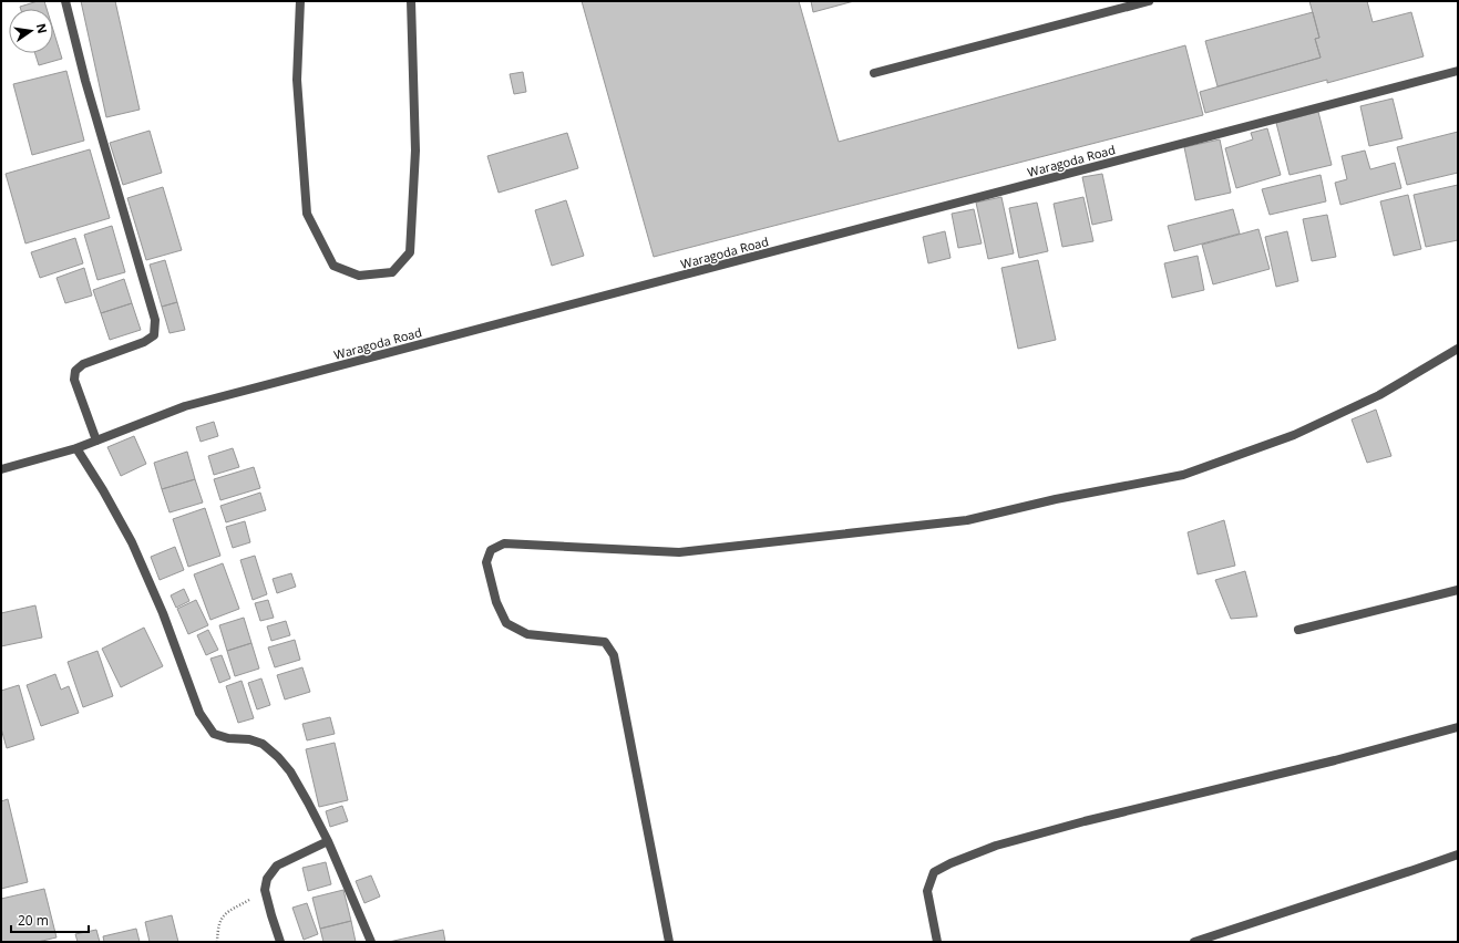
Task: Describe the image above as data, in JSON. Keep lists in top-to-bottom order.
{
  "streets": {
    "street": ["Waragoda Road"]
  },
  "scale_bar": "20 m",
  "north": "right"
}
